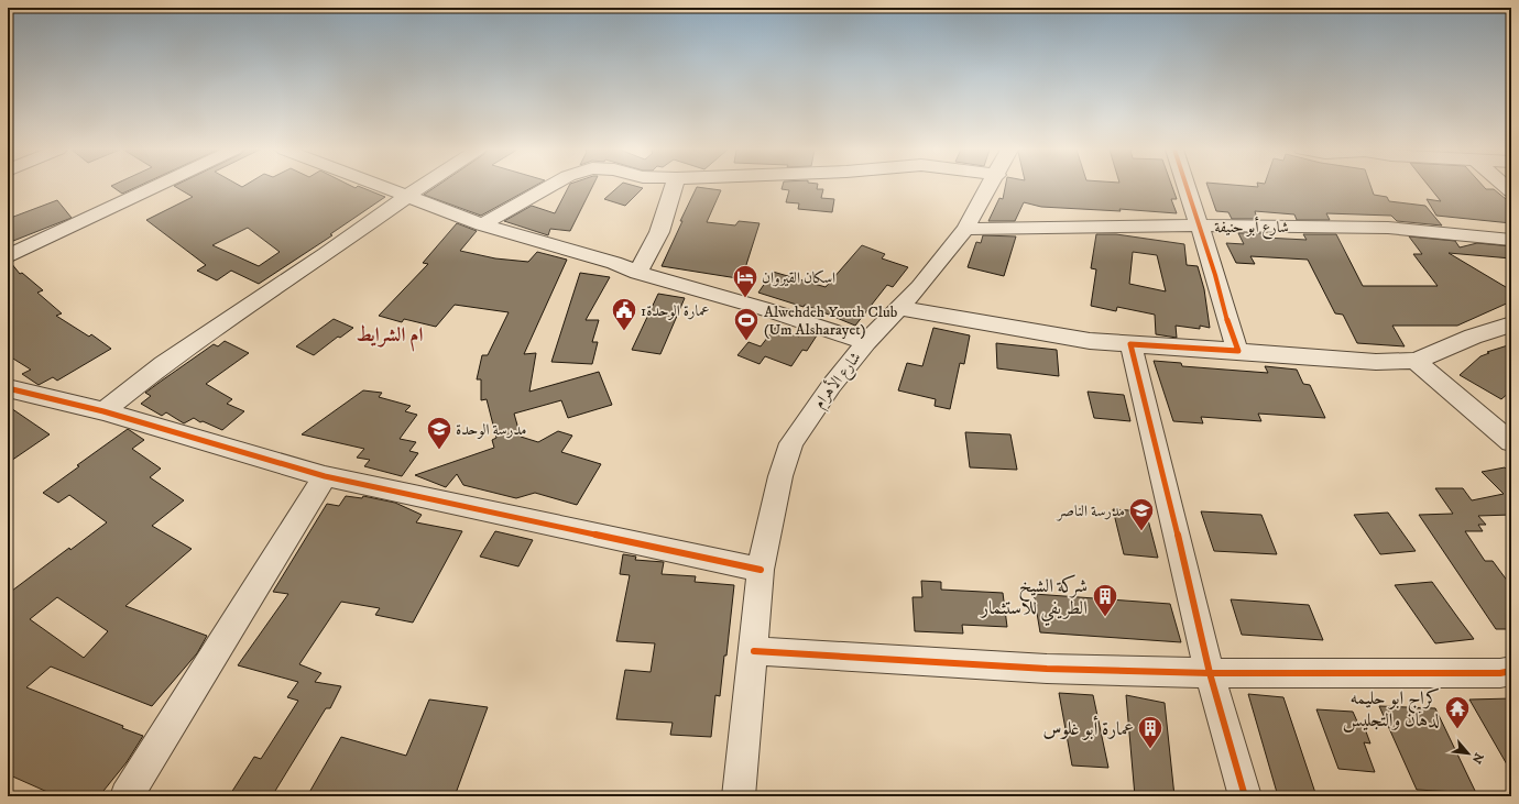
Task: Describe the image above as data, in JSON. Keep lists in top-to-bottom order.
{
  "streets": {
    "street": ["شارع أبو حنيفة", "شارع الأهرام"]
  },
  "crossings": [
    ["شارع أبو حنيفة", "شارع الأهرام"]
  ],
  "districts": ["ام الشرايط"],
  "places": {
    "hotel": ["اسكان القيروان"],
    "public building": ["عمارة الوحدة1"],
    "sports": ["Alwehdeh Youth Club (Um Alsharayet)"],
    "school or university": ["مدرسة الوحدة", "مدرسة الناصر"],
    "building": ["شركة الشيخ الطريفي للاستثمار", "عمارة أبو غلوس"],
    "temple": ["كراج ابو حليمه لدهان والتجليس"]
  },
  "north": "bottom right"
}
